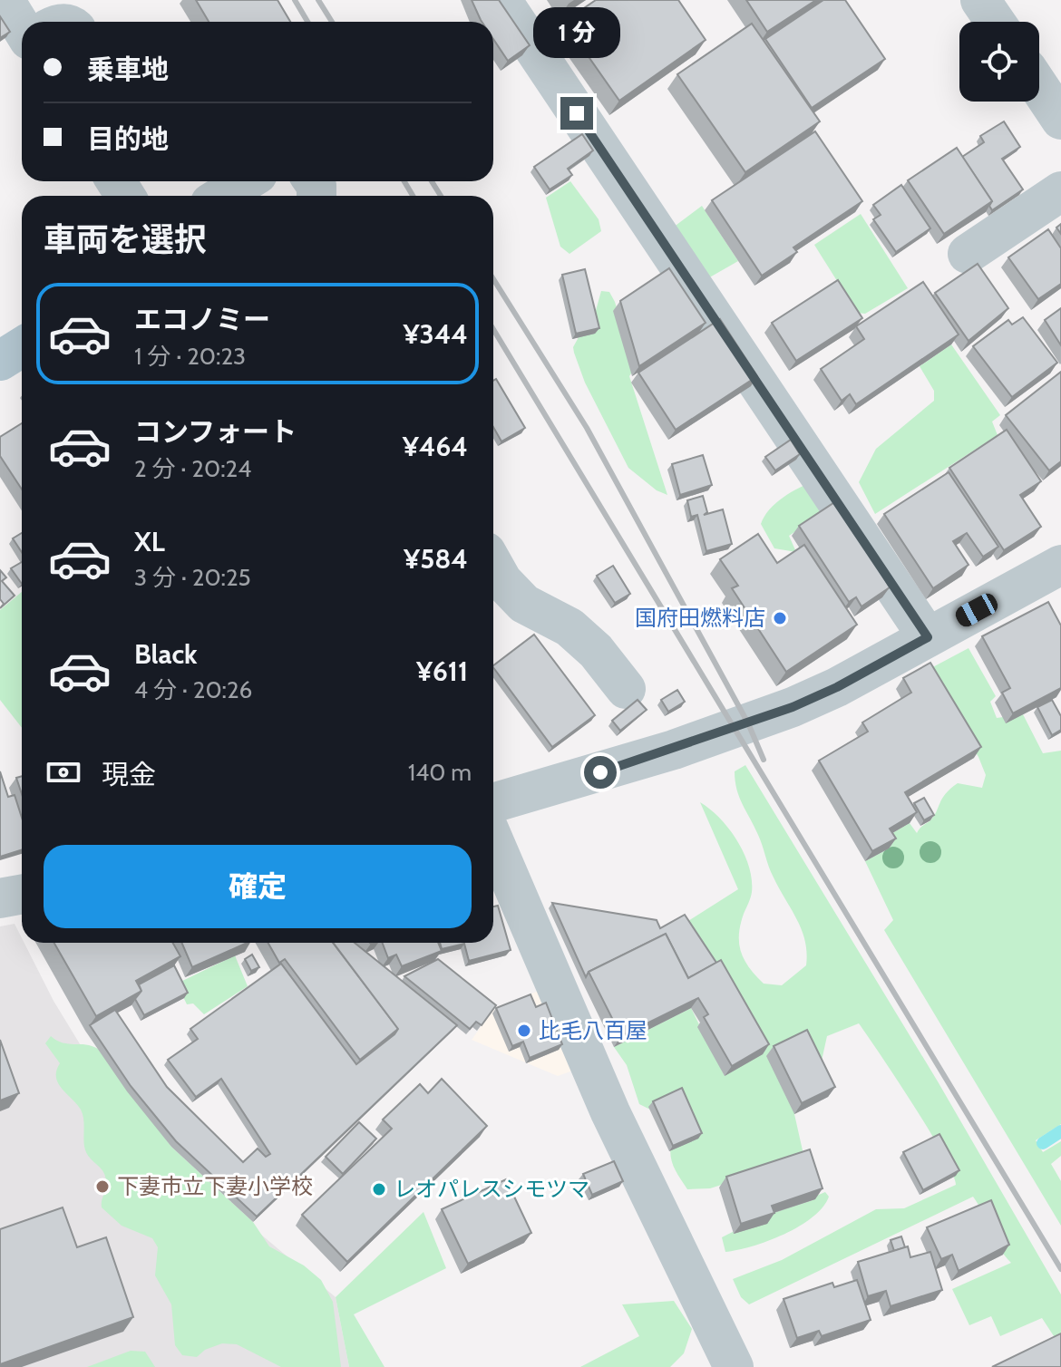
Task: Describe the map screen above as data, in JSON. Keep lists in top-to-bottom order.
{
  "places": [
    "国府田燃料店",
    "比毛八百屋",
    "下妻市立下妻小学校",
    "レオパレスシモツマ"
  ],
  "page": {
    "bubble": "1 分",
    "banner": ["乗車地", "目的地"],
    "heading": "車両を選択",
    "list": [
      {
        "name": "エコノミー",
        "note": "1 分 · 20:23",
        "value": "¥344"
      },
      {
        "name": "コンフォート",
        "note": "2 分 · 20:24",
        "value": "¥464"
      },
      {
        "name": "XL",
        "note": "3 分 · 20:25",
        "value": "¥584"
      },
      {
        "name": "Black",
        "note": "4 分 · 20:26",
        "value": "¥611"
      }
    ],
    "pay": ["現金", "140 m"],
    "buttons": "確定"
  }
}
